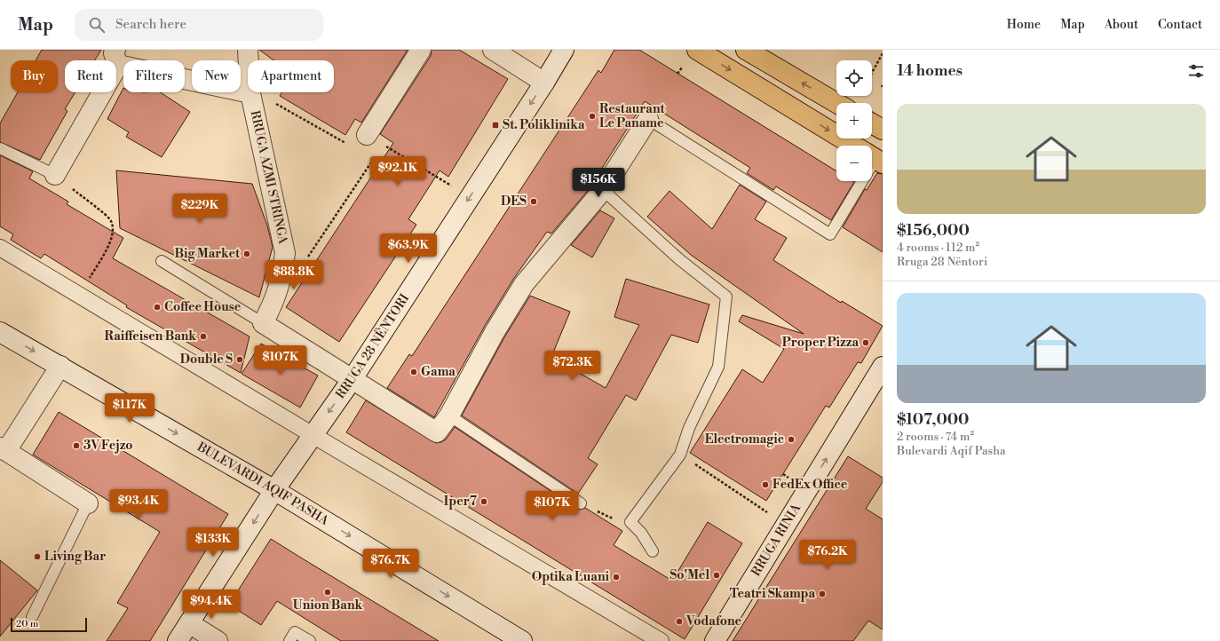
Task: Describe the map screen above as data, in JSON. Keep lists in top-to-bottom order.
{
  "streets": {
    "main road": [
      "RRUGA AZMI STRINGA",
      "RRUGA 28 NËNTORI",
      "BULEVARDI AQIF PASHA",
      "RRUGA RINIA"
    ]
  },
  "crossings": [
    ["RRUGA 28 NËNTORI", "BULEVARDI AQIF PASHA"]
  ],
  "one_way": ["RRUGA RINIA"],
  "places": {
    "other": [
      "Restaurant Le Paname",
      "DES",
      "Big Market",
      "Coffee House",
      "Raiffeisen Bank",
      "Proper Pizza",
      "Double S",
      "Gama",
      "Electromagic",
      "3V Fejzo",
      "FedEx Office",
      "Iper7",
      "Living Bar",
      "So'Mel",
      "Optika Luani",
      "Union Bank",
      "Teatri Skampa",
      "Vodafone"
    ],
    "transit": ["St. Poliklinika"]
  },
  "scale_bar": "20 m",
  "page": {
    "header": "Map",
    "search": "Search here",
    "nav": [
      "Home",
      "Map",
      "About",
      "Contact"
    ],
    "heading": "14 homes",
    "map_buttons": ["+", "−"],
    "chip": [
      "Buy",
      "Rent",
      "Filters",
      "New",
      "Apartment"
    ],
    "list": [
      {
        "name": "$156,000",
        "note": "4 rooms · 112 m² · Rruga 28 Nëntori"
      },
      {
        "name": "$107,000",
        "note": "2 rooms · 74 m² · Bulevardi Aqif Pasha"
      }
    ],
    "price": [
      "$92.1K",
      "$156K",
      "$229K",
      "$63.9K",
      "$88.8K",
      "$107K",
      "$72.3K",
      "$117K",
      "$93.4K",
      "$107K",
      "$133K",
      "$76.2K",
      "$76.7K",
      "$94.4K"
    ],
    "scale": "20 m"
  }
}
